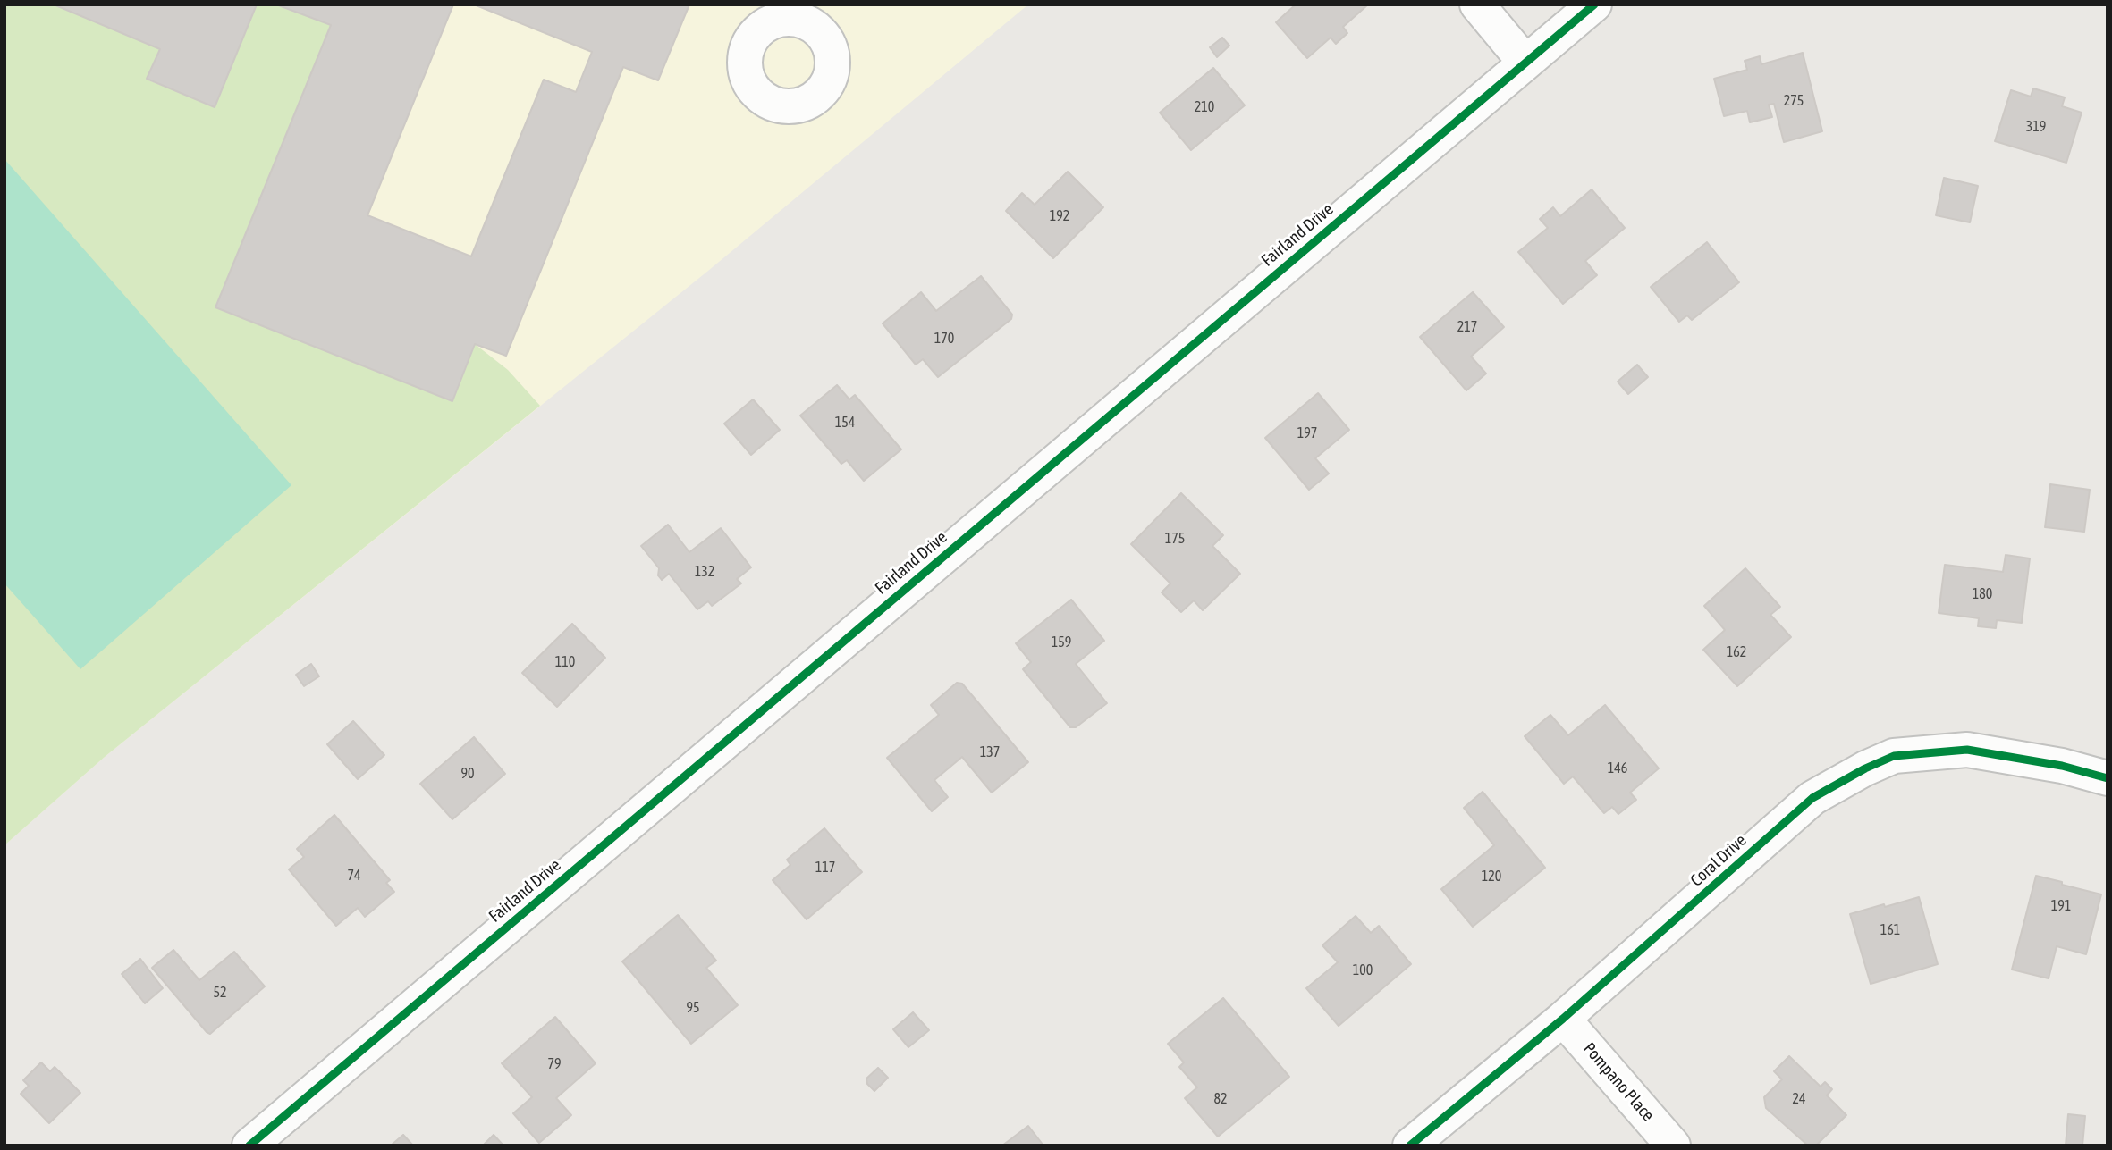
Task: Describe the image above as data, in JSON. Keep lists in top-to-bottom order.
{
  "streets": {
    "street": ["Fairland Drive", "Coral Drive", "Pompano Place"]
  },
  "crossings": [
    ["Coral Drive", "Pompano Place"]
  ],
  "house_numbers": [
    "275",
    "210",
    "319",
    "192",
    "217",
    "170",
    "154",
    "197",
    "175",
    "132",
    "180",
    "159",
    "162",
    "110",
    "137",
    "146",
    "90",
    "117",
    "74",
    "120",
    "191",
    "161",
    "100",
    "52",
    "95",
    "79",
    "82",
    "24"
  ]
}
